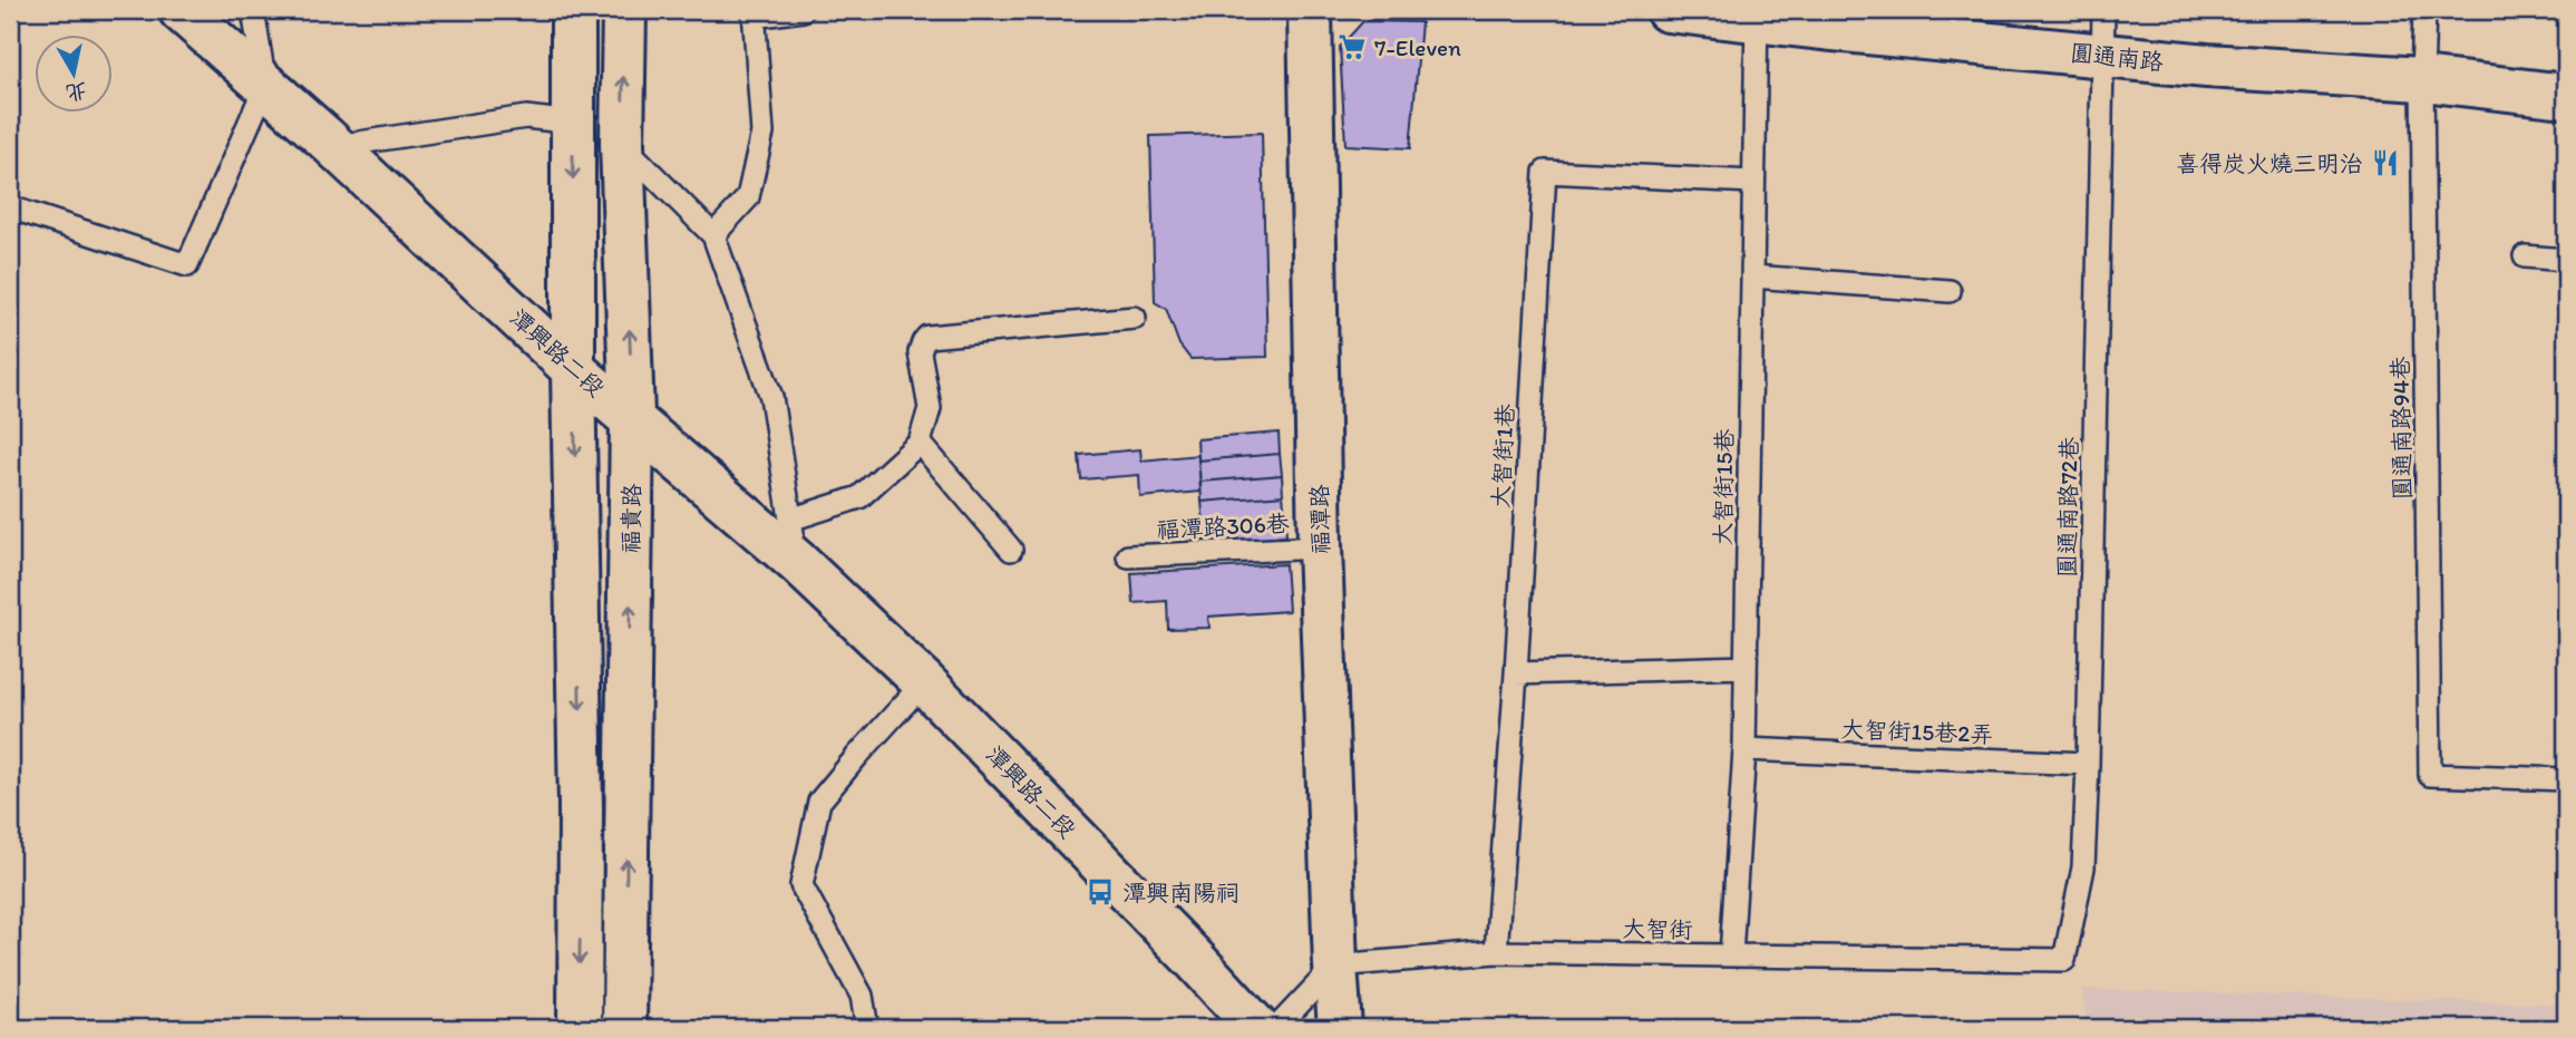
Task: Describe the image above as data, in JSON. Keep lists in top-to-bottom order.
{
  "streets": {
    "street": [
      "圓通南路",
      "潭興路二段",
      "福貴路",
      "福潭路"
    ],
    "lane": [
      "圓通南路94巷",
      "大智街1巷",
      "大智街15巷",
      "圓通南路72巷",
      "福潭路306巷",
      "大智街15巷2弄",
      "大智街"
    ]
  },
  "crossings": [
    ["圓通南路", "圓通南路94巷"],
    ["圓通南路", "大智街15巷"],
    ["圓通南路", "圓通南路72巷"],
    ["潭興路二段", "福貴路"],
    ["大智街1巷", "大智街15巷"],
    ["大智街1巷", "大智街"],
    ["大智街15巷", "大智街15巷2弄"],
    ["大智街15巷", "大智街"],
    ["圓通南路72巷", "大智街15巷2弄"],
    ["圓通南路72巷", "大智街"],
    ["福潭路", "福潭路306巷"],
    ["福潭路", "大智街"]
  ],
  "places": {
    "supermarket": ["7-Eleven"],
    "restaurant": ["喜得炭火燒三明治"],
    "bus stop": ["潭興南陽祠"]
  },
  "north": "bottom"
}
